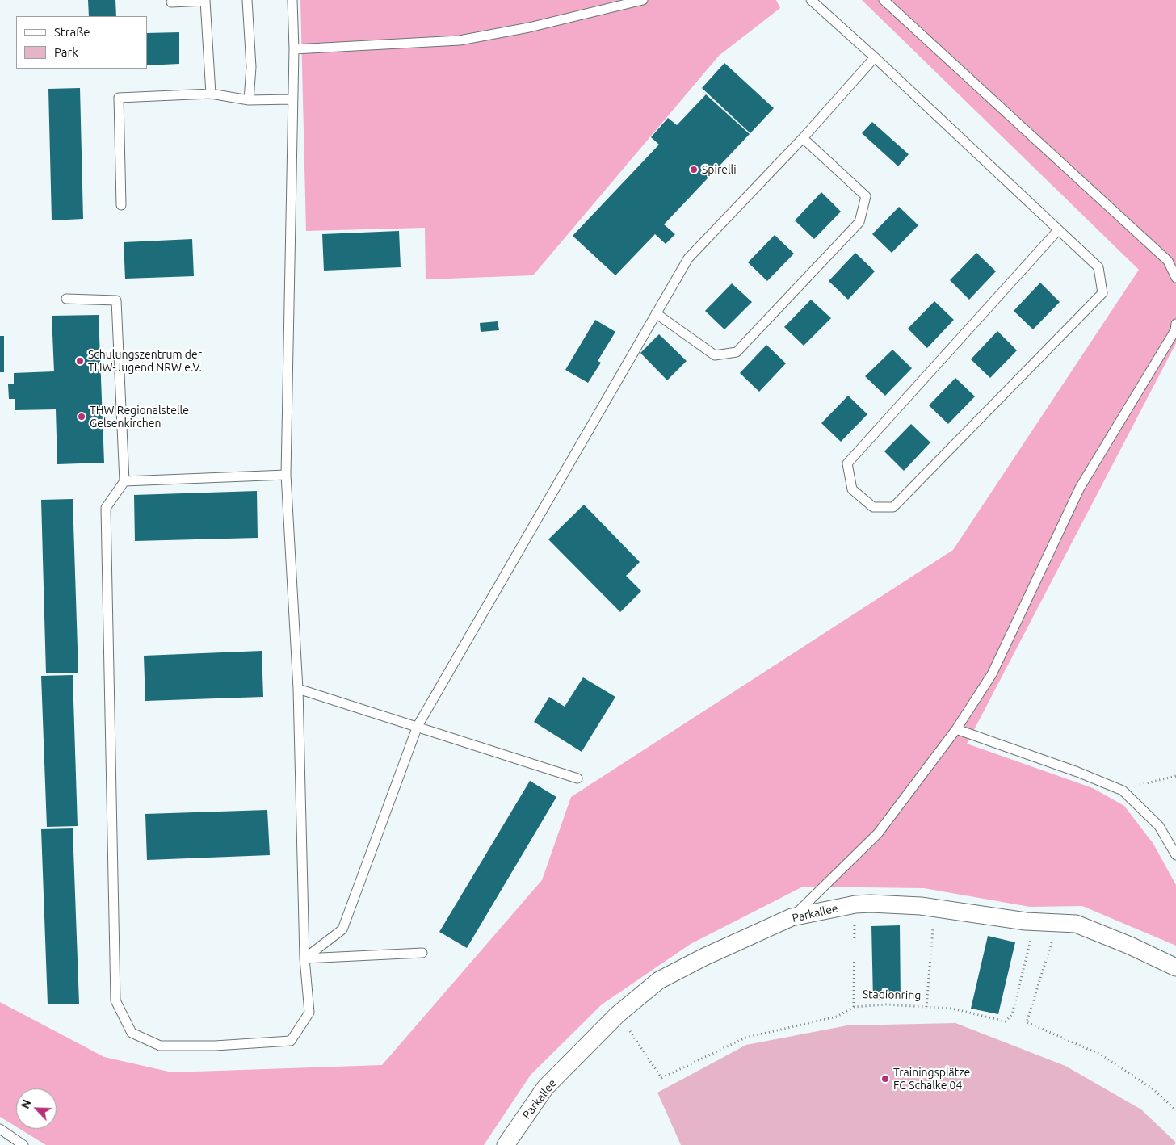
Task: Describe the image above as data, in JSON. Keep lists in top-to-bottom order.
{
  "streets": {
    "street": ["Parkallee"],
    "path": ["Stadionring"]
  },
  "crossings": [
    ["Parkallee", "Stadionring"]
  ],
  "places": [
    "Spirelli",
    "Schulungszentrum der THW-Jugend NRW e.V.",
    "THW Regionalstelle Gelsenkirchen",
    "Trainingsplätze FC Schalke 04"
  ],
  "legend": ["Straße", "Park"],
  "north": "top left"
}
